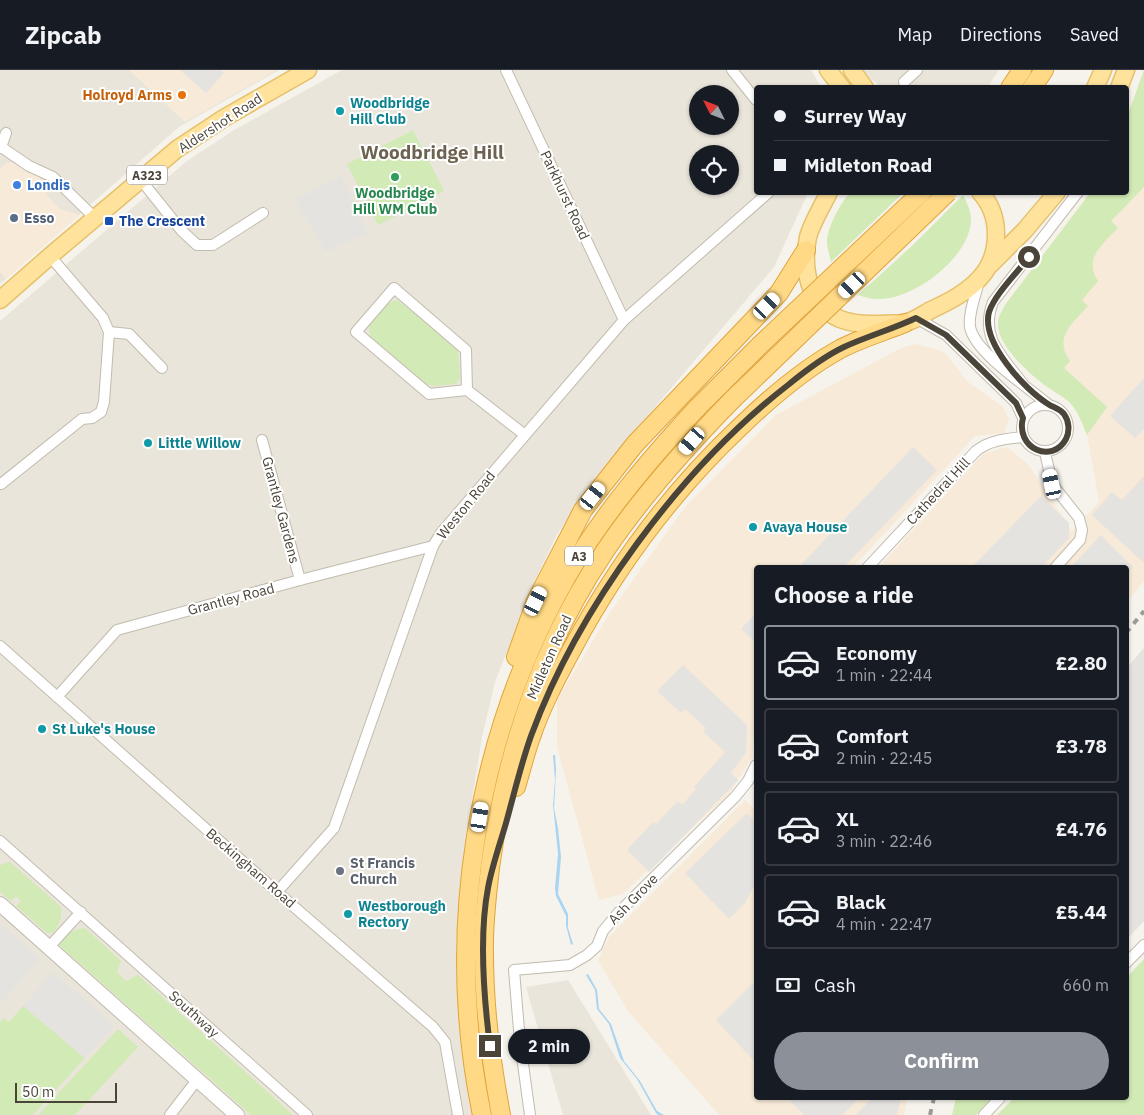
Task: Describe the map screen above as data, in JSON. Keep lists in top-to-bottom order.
{
  "streets": {
    "highway": ["A3", "Midleton Road"],
    "main road": ["Aldershot Road", "A323"],
    "street": [
      "Parkhurst Road",
      "Cathedral Hill",
      "Weston Road",
      "Grantley Gardens",
      "Grantley Road",
      "Beckingham Road",
      "Ash Grove",
      "Southway"
    ]
  },
  "crossings": [
    ["Parkhurst Road", "Weston Road"],
    ["Weston Road", "Grantley Road"],
    ["Weston Road", "Beckingham Road"],
    ["Grantley Gardens", "Grantley Road"],
    ["Grantley Road", "Beckingham Road"]
  ],
  "districts": ["Woodbridge Hill"],
  "places": {
    "other": [
      "Holroyd Arms",
      "Woodbridge Hill Club",
      "Woodbridge Hill WM Club",
      "Londis",
      "Esso",
      "Little Willow",
      "Avaya House",
      "St Luke's House",
      "St Francis Church",
      "Westborough Rectory"
    ],
    "transit": ["The Crescent"]
  },
  "scale_bar": "50 m",
  "north": "top left",
  "page": {
    "header": "Zipcab",
    "nav": ["Map", "Directions", "Saved"],
    "banner": ["Surrey Way", "Midleton Road"],
    "heading": "Choose a ride",
    "list": [
      {
        "name": "Economy",
        "note": "1 min · 22:44",
        "value": "£2.80"
      },
      {
        "name": "Comfort",
        "note": "2 min · 22:45",
        "value": "£3.78"
      },
      {
        "name": "XL",
        "note": "3 min · 22:46",
        "value": "£4.76"
      },
      {
        "name": "Black",
        "note": "4 min · 22:47",
        "value": "£5.44"
      }
    ],
    "pay": ["Cash", "660 m"],
    "buttons": "Confirm",
    "bubble": "2 min",
    "scale": "50 m"
  }
}
